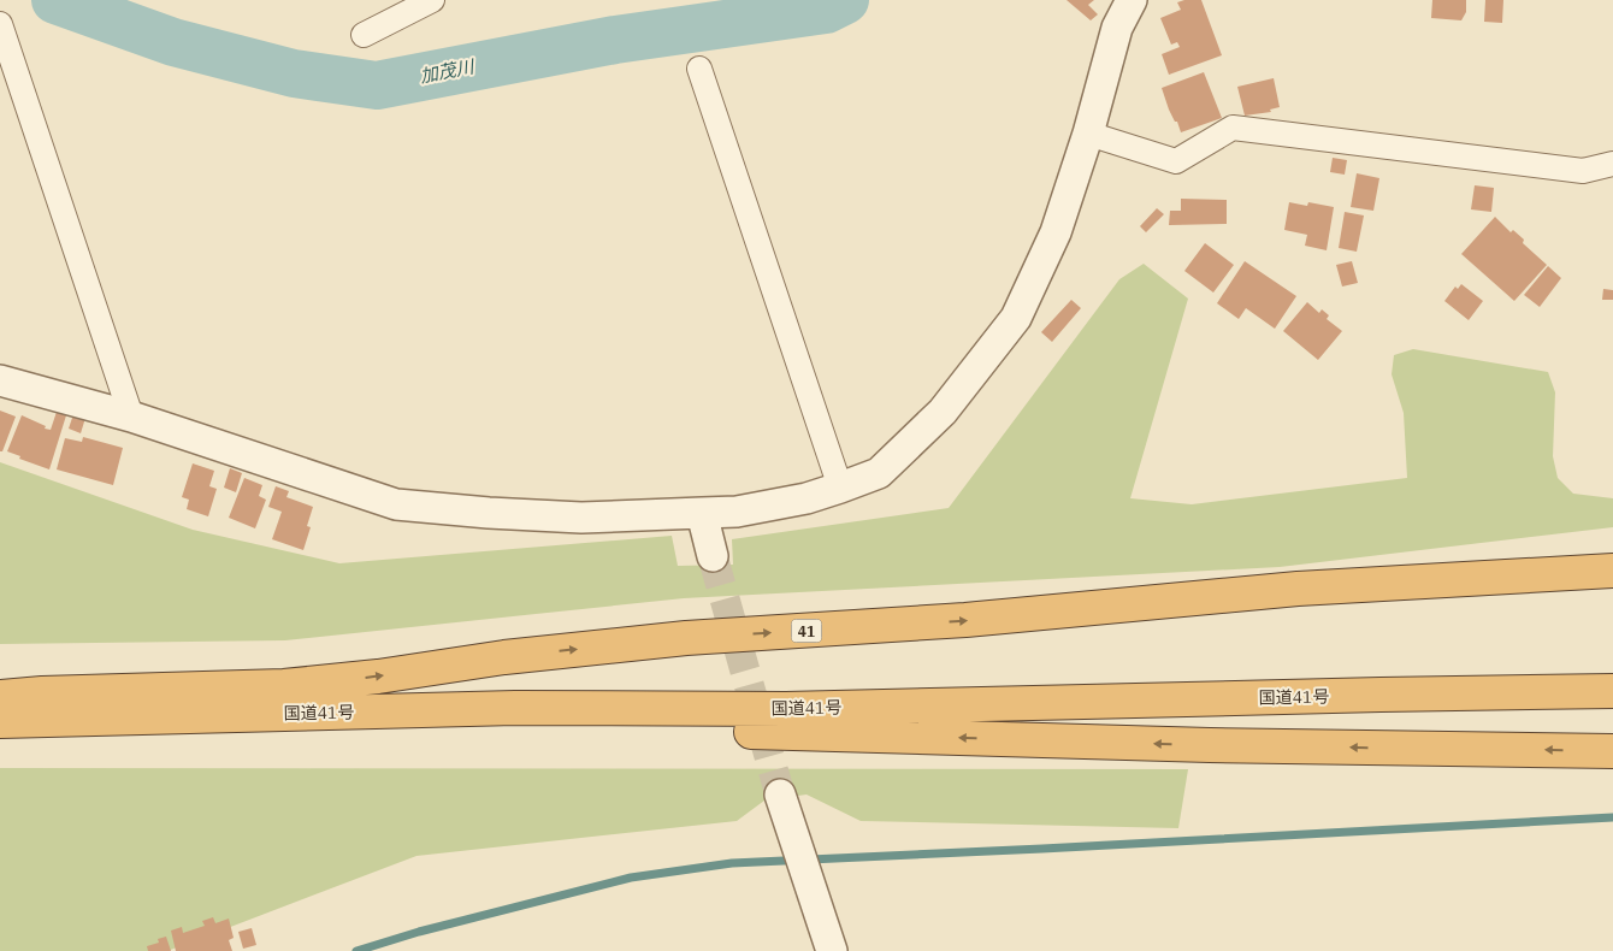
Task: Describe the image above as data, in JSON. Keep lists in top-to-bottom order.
{
  "streets": {
    "highway": ["41", "国道41号"]
  },
  "water": ["加茂川"]
}
